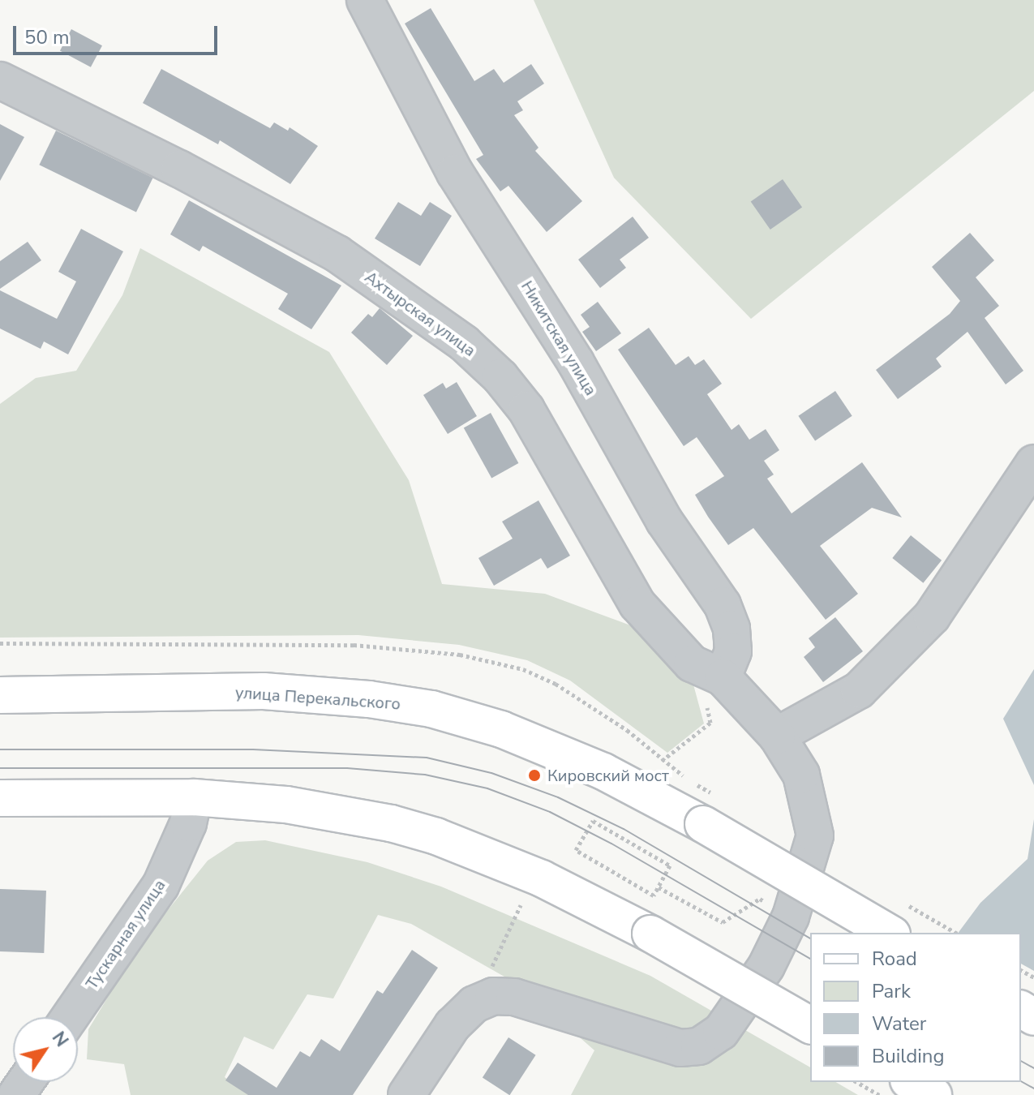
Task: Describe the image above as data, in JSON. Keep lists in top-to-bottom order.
{
  "streets": {
    "main road": ["улица Перекальского"],
    "street": ["Ахтырская улица", "Никитская улица", "Тускарная улица"]
  },
  "crossings": [
    ["Ахтырская улица", "Никитская улица"]
  ],
  "places": ["Кировский мост"],
  "legend": [
    "Road",
    "Park",
    "Water",
    "Building"
  ],
  "scale_bar": "50 m",
  "north": "top right"
}
